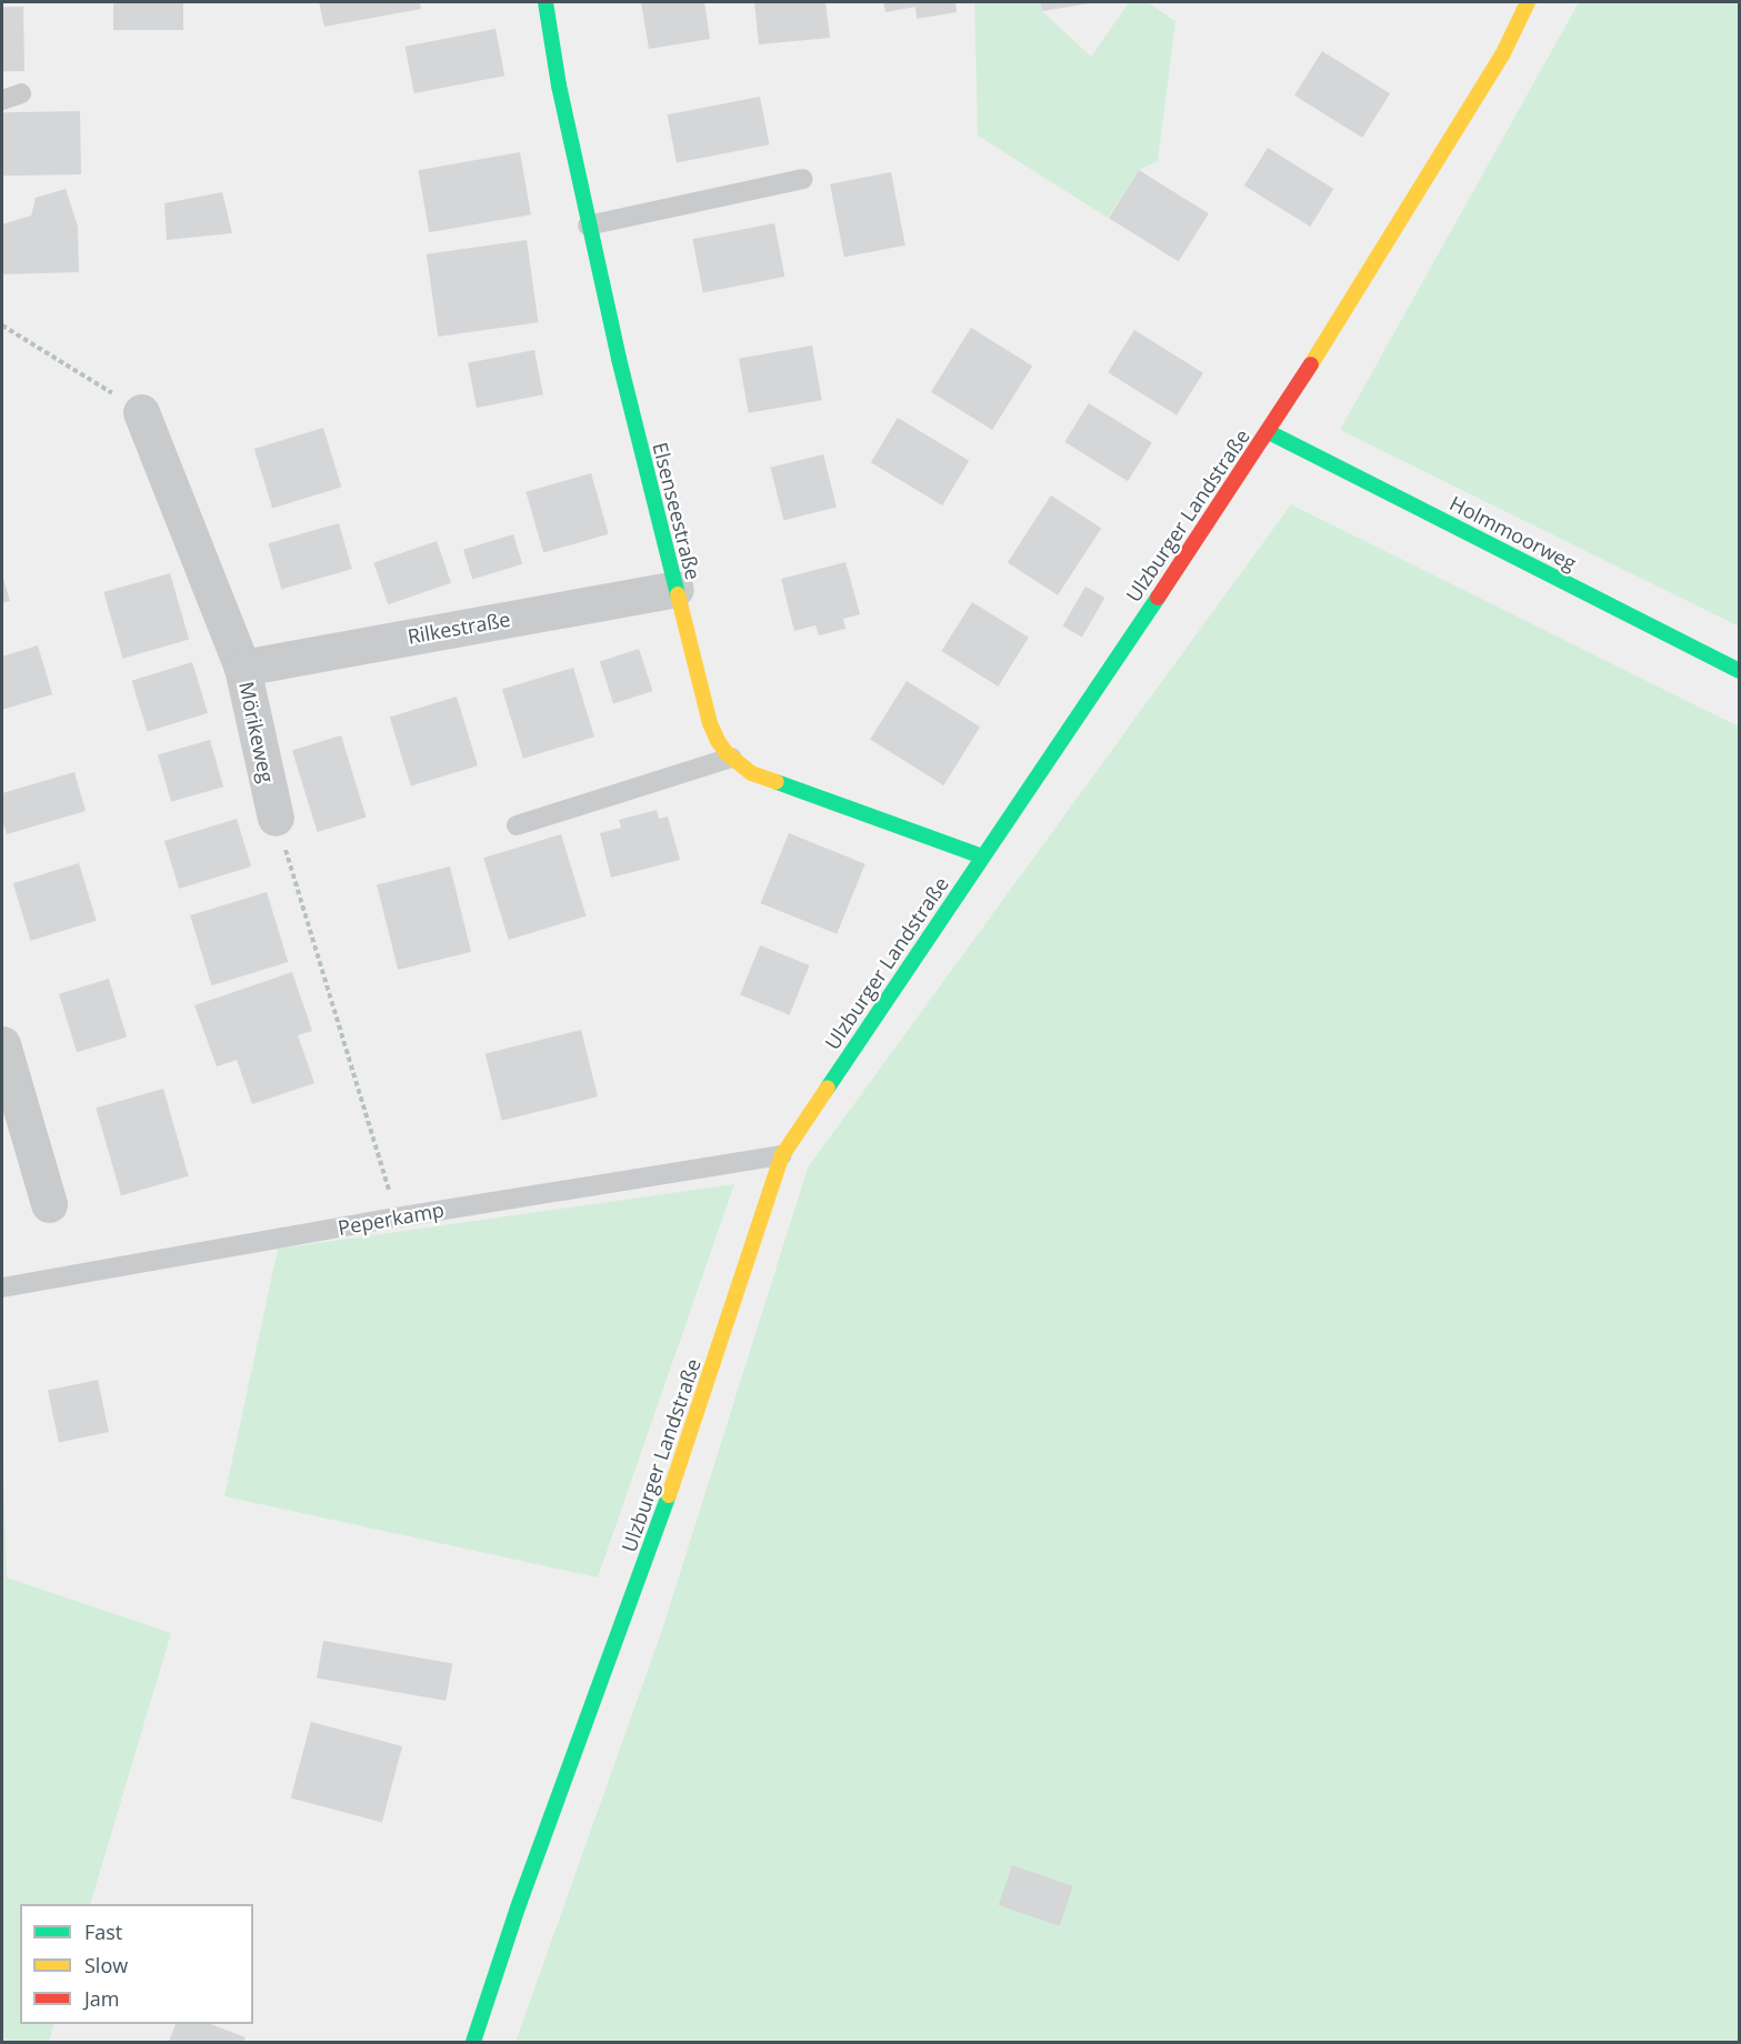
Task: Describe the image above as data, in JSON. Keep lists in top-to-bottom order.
{
  "streets": {
    "street": [
      "Elsenseestraße",
      "Ulzburger Landstraße",
      "Holmmoorweg",
      "Rilkestraße",
      "Mörikeweg"
    ],
    "lane": ["Peperkamp"]
  },
  "crossings": [
    ["Elsenseestraße", "Ulzburger Landstraße"],
    ["Elsenseestraße", "Rilkestraße"],
    ["Ulzburger Landstraße", "Holmmoorweg"],
    ["Ulzburger Landstraße", "Peperkamp"],
    ["Rilkestraße", "Mörikeweg"]
  ],
  "legend": ["Fast", "Slow", "Jam"]
}
